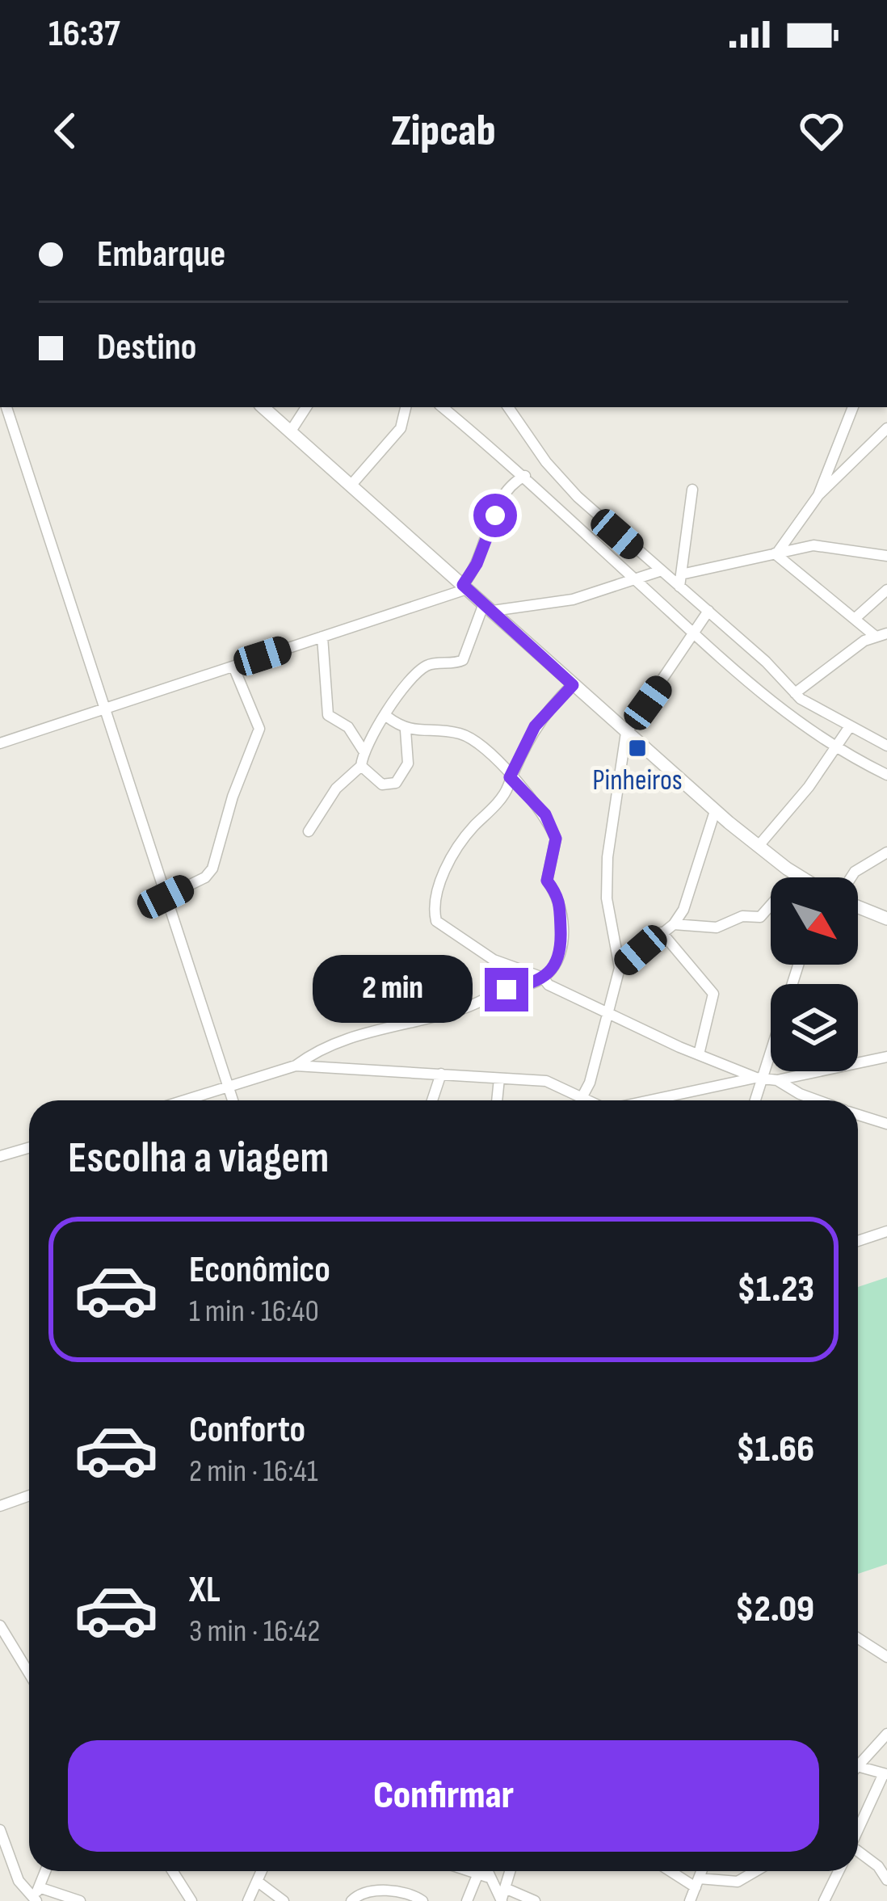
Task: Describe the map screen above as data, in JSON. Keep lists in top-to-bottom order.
{
  "places": {
    "transit": ["Pinheiros"]
  },
  "north": "bottom right",
  "page": {
    "status": "16:37",
    "header": "Zipcab",
    "banner": ["Embarque", "Destino"],
    "bubble": "2 min",
    "heading": "Escolha a viagem",
    "list": [
      {
        "name": "Econômico",
        "note": "1 min · 16:40",
        "value": "$1.23"
      },
      {
        "name": "Conforto",
        "note": "2 min · 16:41",
        "value": "$1.66"
      },
      {
        "name": "XL",
        "note": "3 min · 16:42",
        "value": "$2.09"
      }
    ],
    "buttons": "Confirmar"
  }
}
